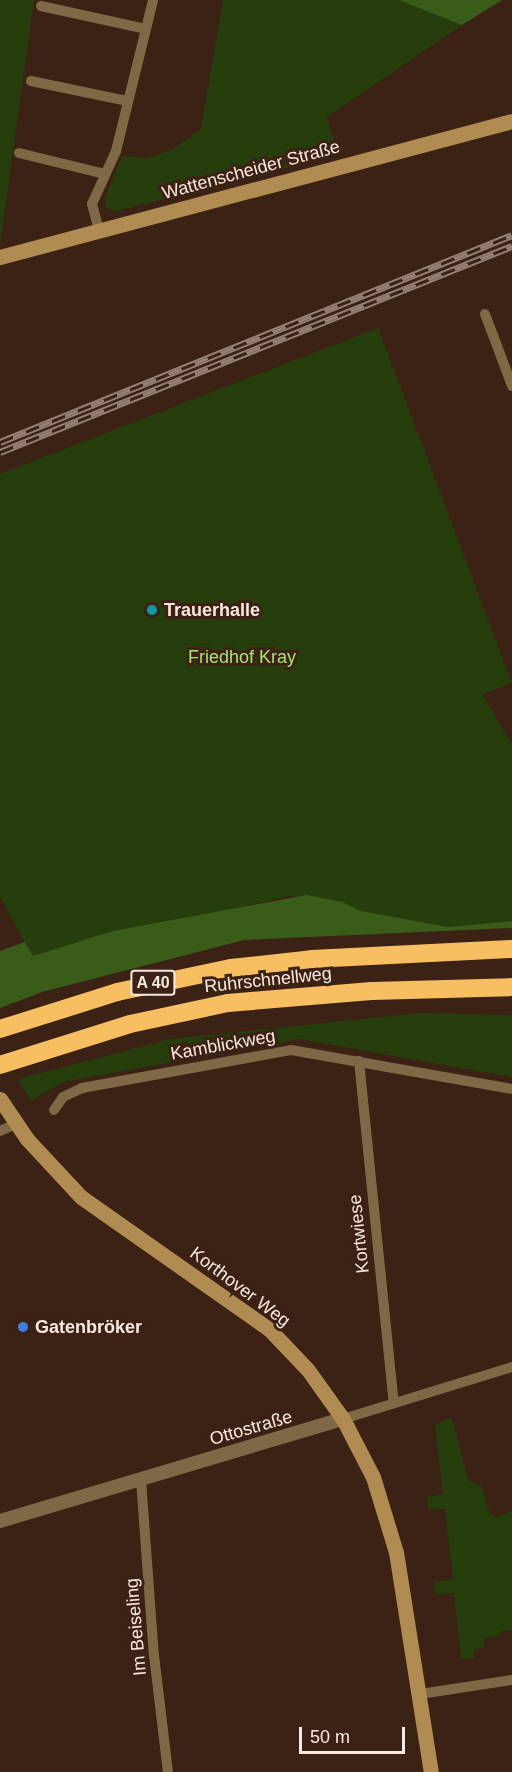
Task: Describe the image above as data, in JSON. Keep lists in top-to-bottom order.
{
  "streets": {
    "highway": ["Ruhrschnellweg", "A 40"],
    "main road": ["Wattenscheider Straße", "Korthover Weg"],
    "street": [
      "Kamblickweg",
      "Kortwiese",
      "Ottostraße",
      "Im Beiseling"
    ]
  },
  "crossings": [
    ["Kamblickweg", "Kortwiese"],
    ["Kortwiese", "Ottostraße"],
    ["Korthover Weg", "Ottostraße"],
    ["Ottostraße", "Im Beiseling"]
  ],
  "parks": ["Friedhof Kray"],
  "places": ["Trauerhalle", "Gatenbröker"],
  "scale_bar": "50 m"
}
